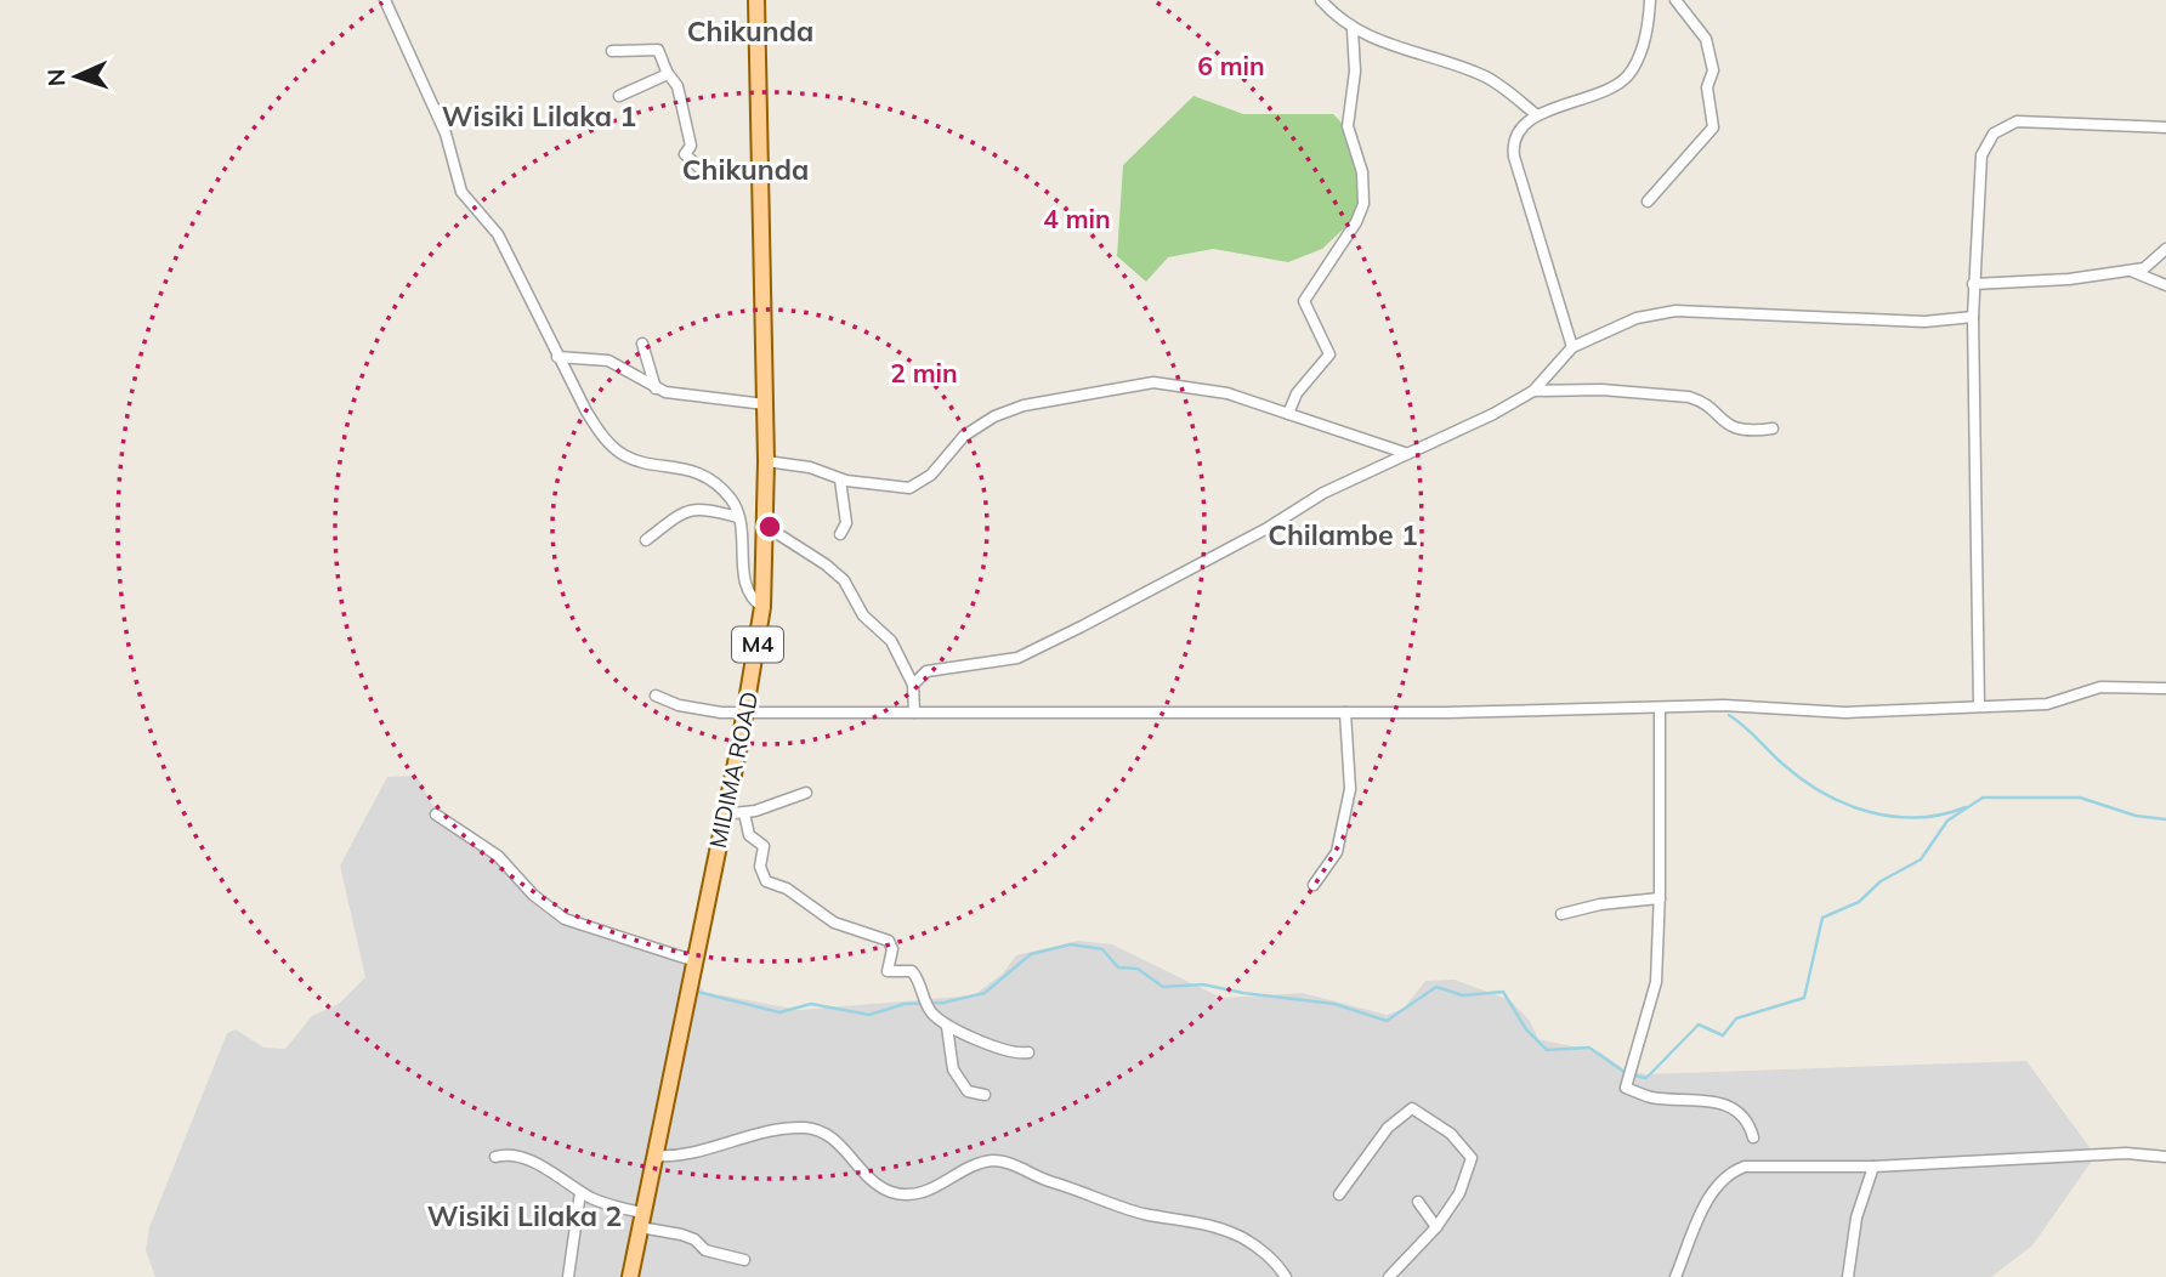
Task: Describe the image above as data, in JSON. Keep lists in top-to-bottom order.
{
  "streets": {
    "main road": ["M4", "MIDIMA ROAD"]
  },
  "districts": [
    "Chikunda",
    "Wisiki Lilaka 1",
    "Chikunda",
    "Chilambe 1",
    "Wisiki Lilaka 2"
  ],
  "north": "left",
  "rings": ["6 min", "4 min", "2 min"]
}
